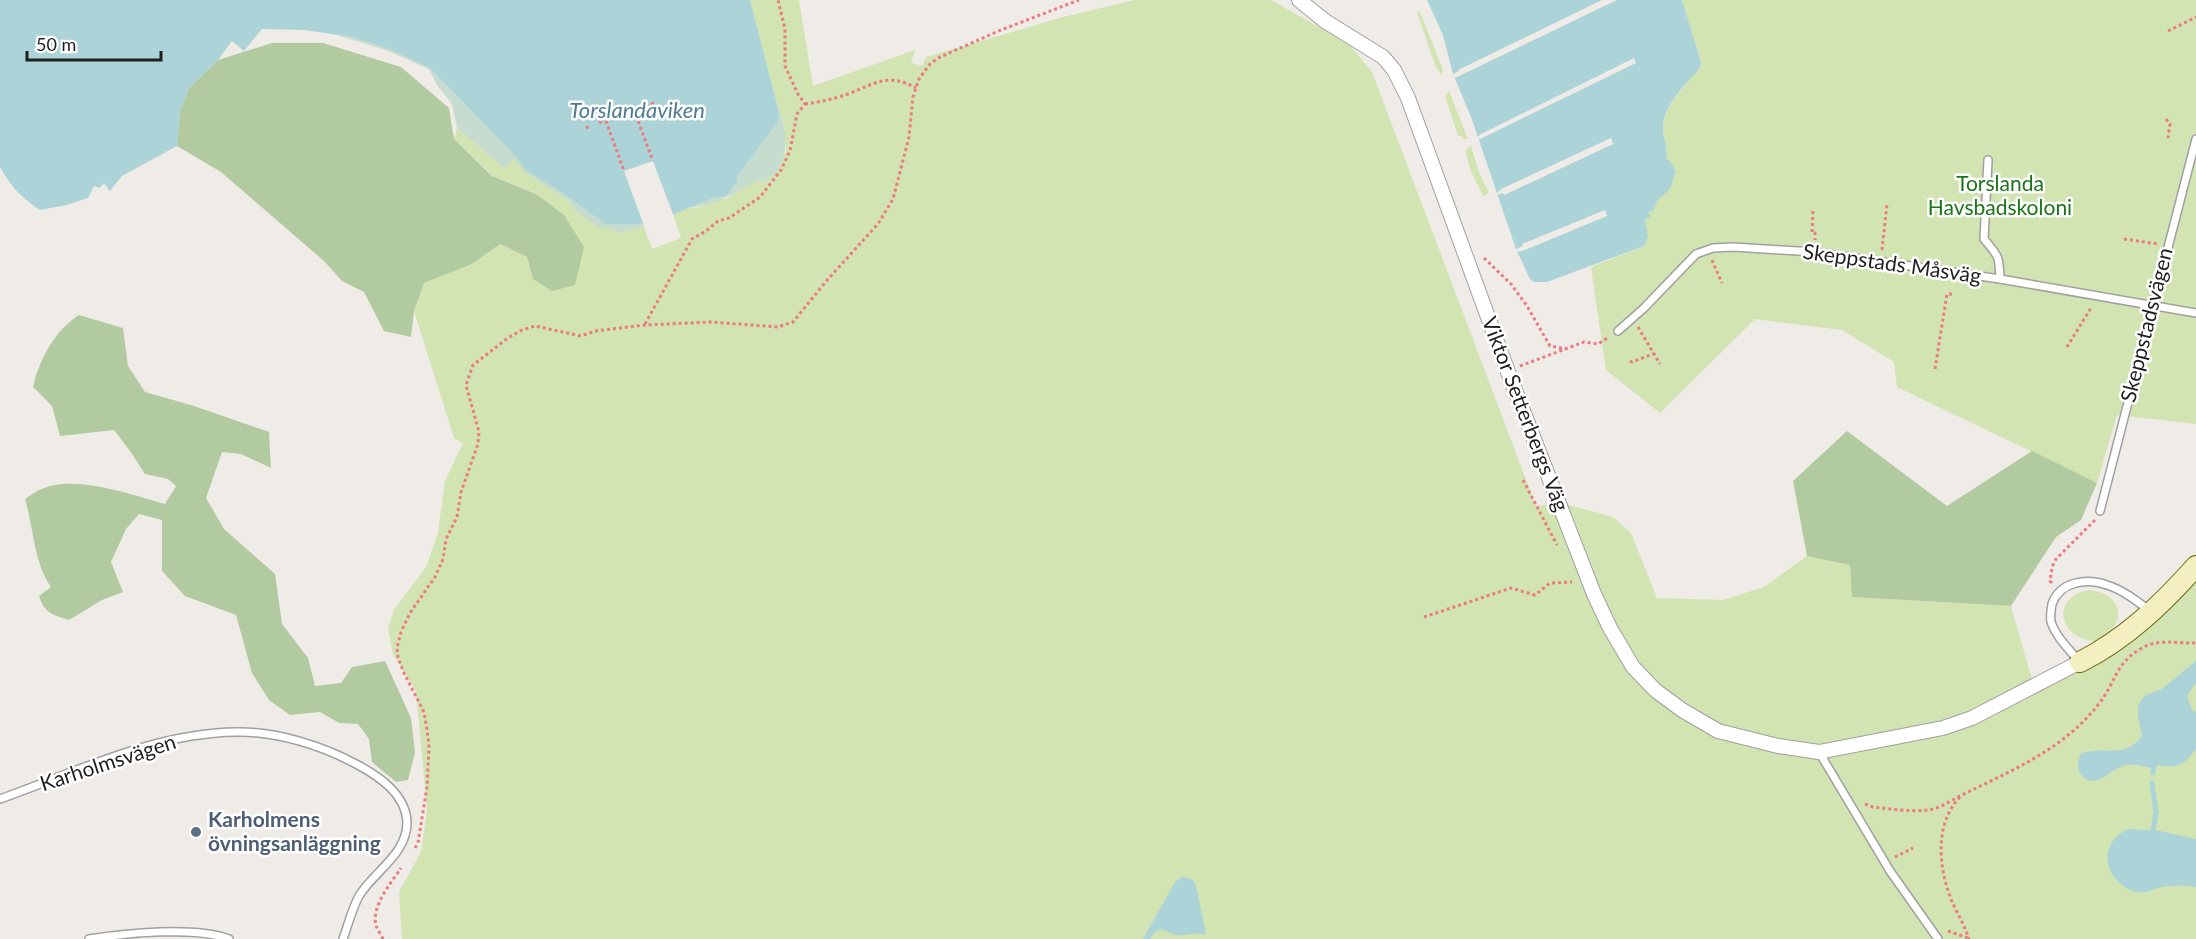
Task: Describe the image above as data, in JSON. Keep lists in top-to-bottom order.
{
  "streets": {
    "street": ["Viktor Setterbergs Väg"],
    "lane": ["Skeppstads Måsväg", "Skeppstadsvägen", "Karholmsvägen"]
  },
  "crossings": [
    ["Skeppstads Måsväg", "Skeppstadsvägen"]
  ],
  "water": ["Torslandaviken"],
  "parks": ["Torslanda Havsbadskoloni"],
  "places": ["Karholmens övningsanläggning"],
  "scale_bar": "50 m"
}
